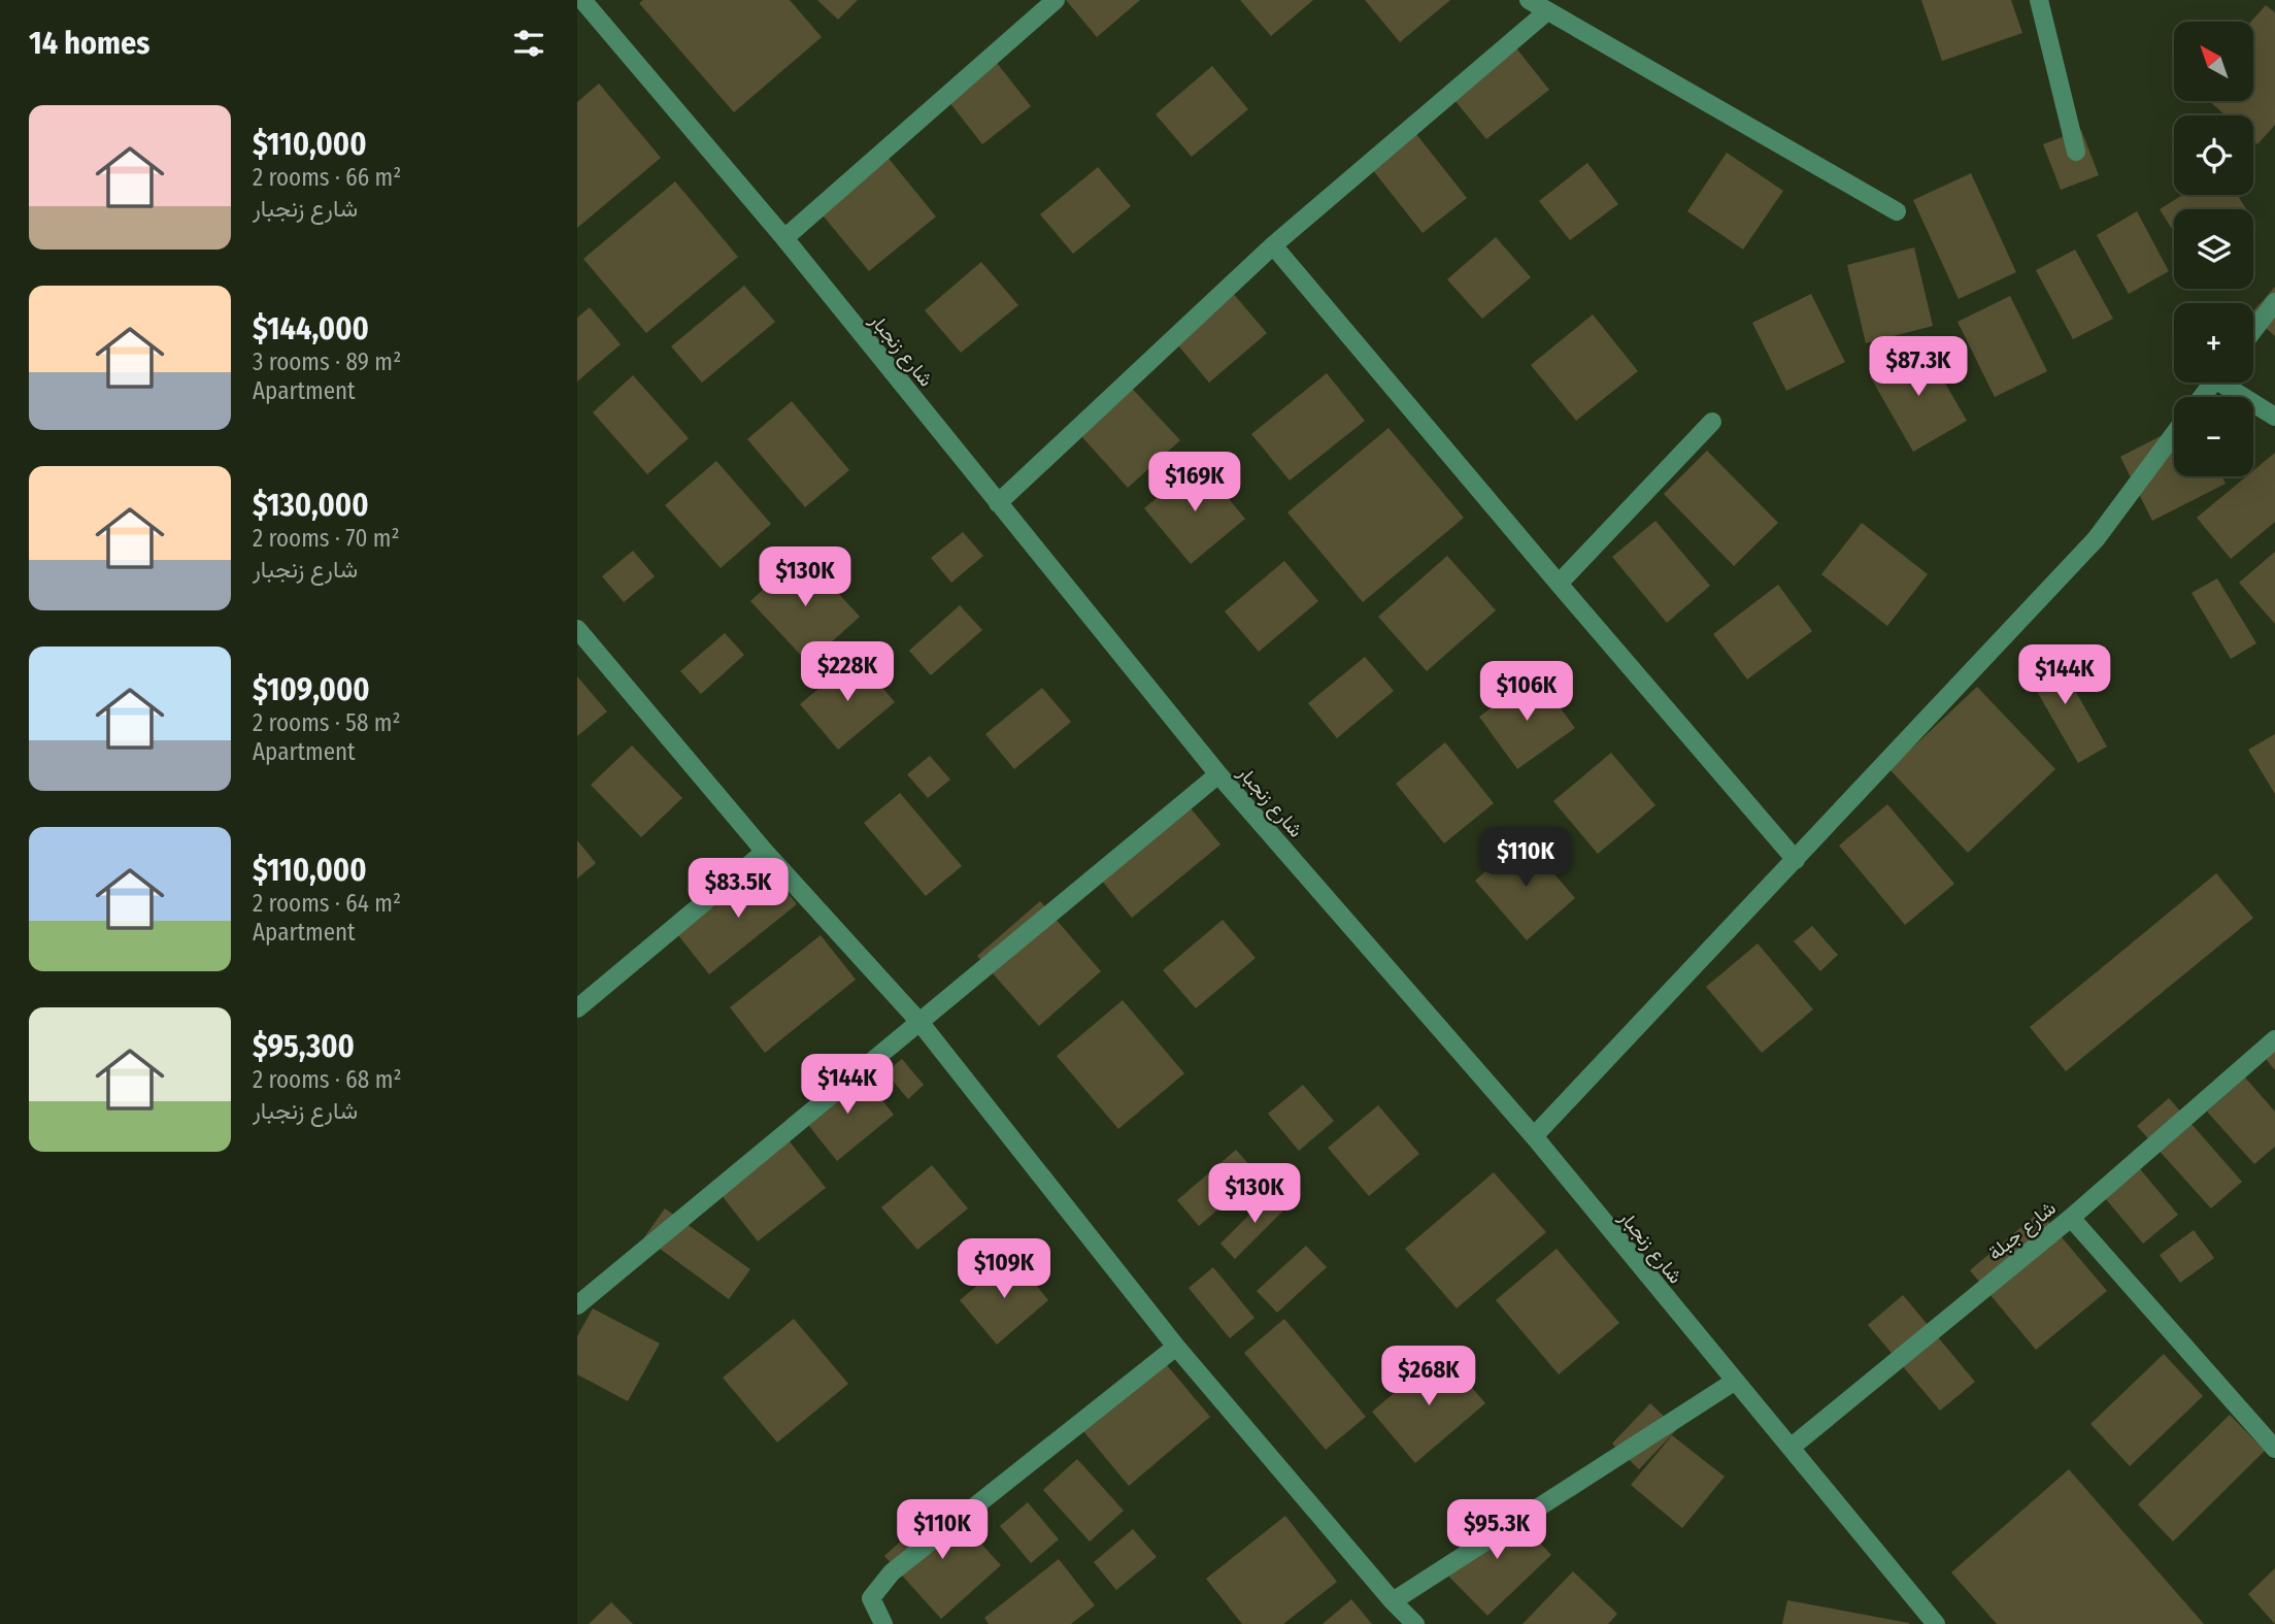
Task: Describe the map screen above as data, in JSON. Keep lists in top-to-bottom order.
{
  "streets": {
    "street": ["شارع زنجبار", "شارع جبلة"]
  },
  "crossings": [
    ["شارع زنجبار", "شارع جبلة"]
  ],
  "north": "top left",
  "page": {
    "heading": "14 homes",
    "map_buttons": ["+", "−"],
    "list": [
      {
        "name": "$110,000",
        "note": "2 rooms · 66 m² · شارع زنجبار"
      },
      {
        "name": "$144,000",
        "note": "3 rooms · 89 m² · Apartment"
      },
      {
        "name": "$130,000",
        "note": "2 rooms · 70 m² · شارع زنجبار"
      },
      {
        "name": "$109,000",
        "note": "2 rooms · 58 m² · Apartment"
      },
      {
        "name": "$110,000",
        "note": "2 rooms · 64 m² · Apartment"
      },
      {
        "name": "$95,300",
        "note": "2 rooms · 68 m² · شارع زنجبار"
      }
    ],
    "price": [
      "$87.3K",
      "$169K",
      "$130K",
      "$228K",
      "$144K",
      "$106K",
      "$110K",
      "$83.5K",
      "$144K",
      "$130K",
      "$109K",
      "$268K",
      "$110K",
      "$95.3K"
    ]
  }
}
